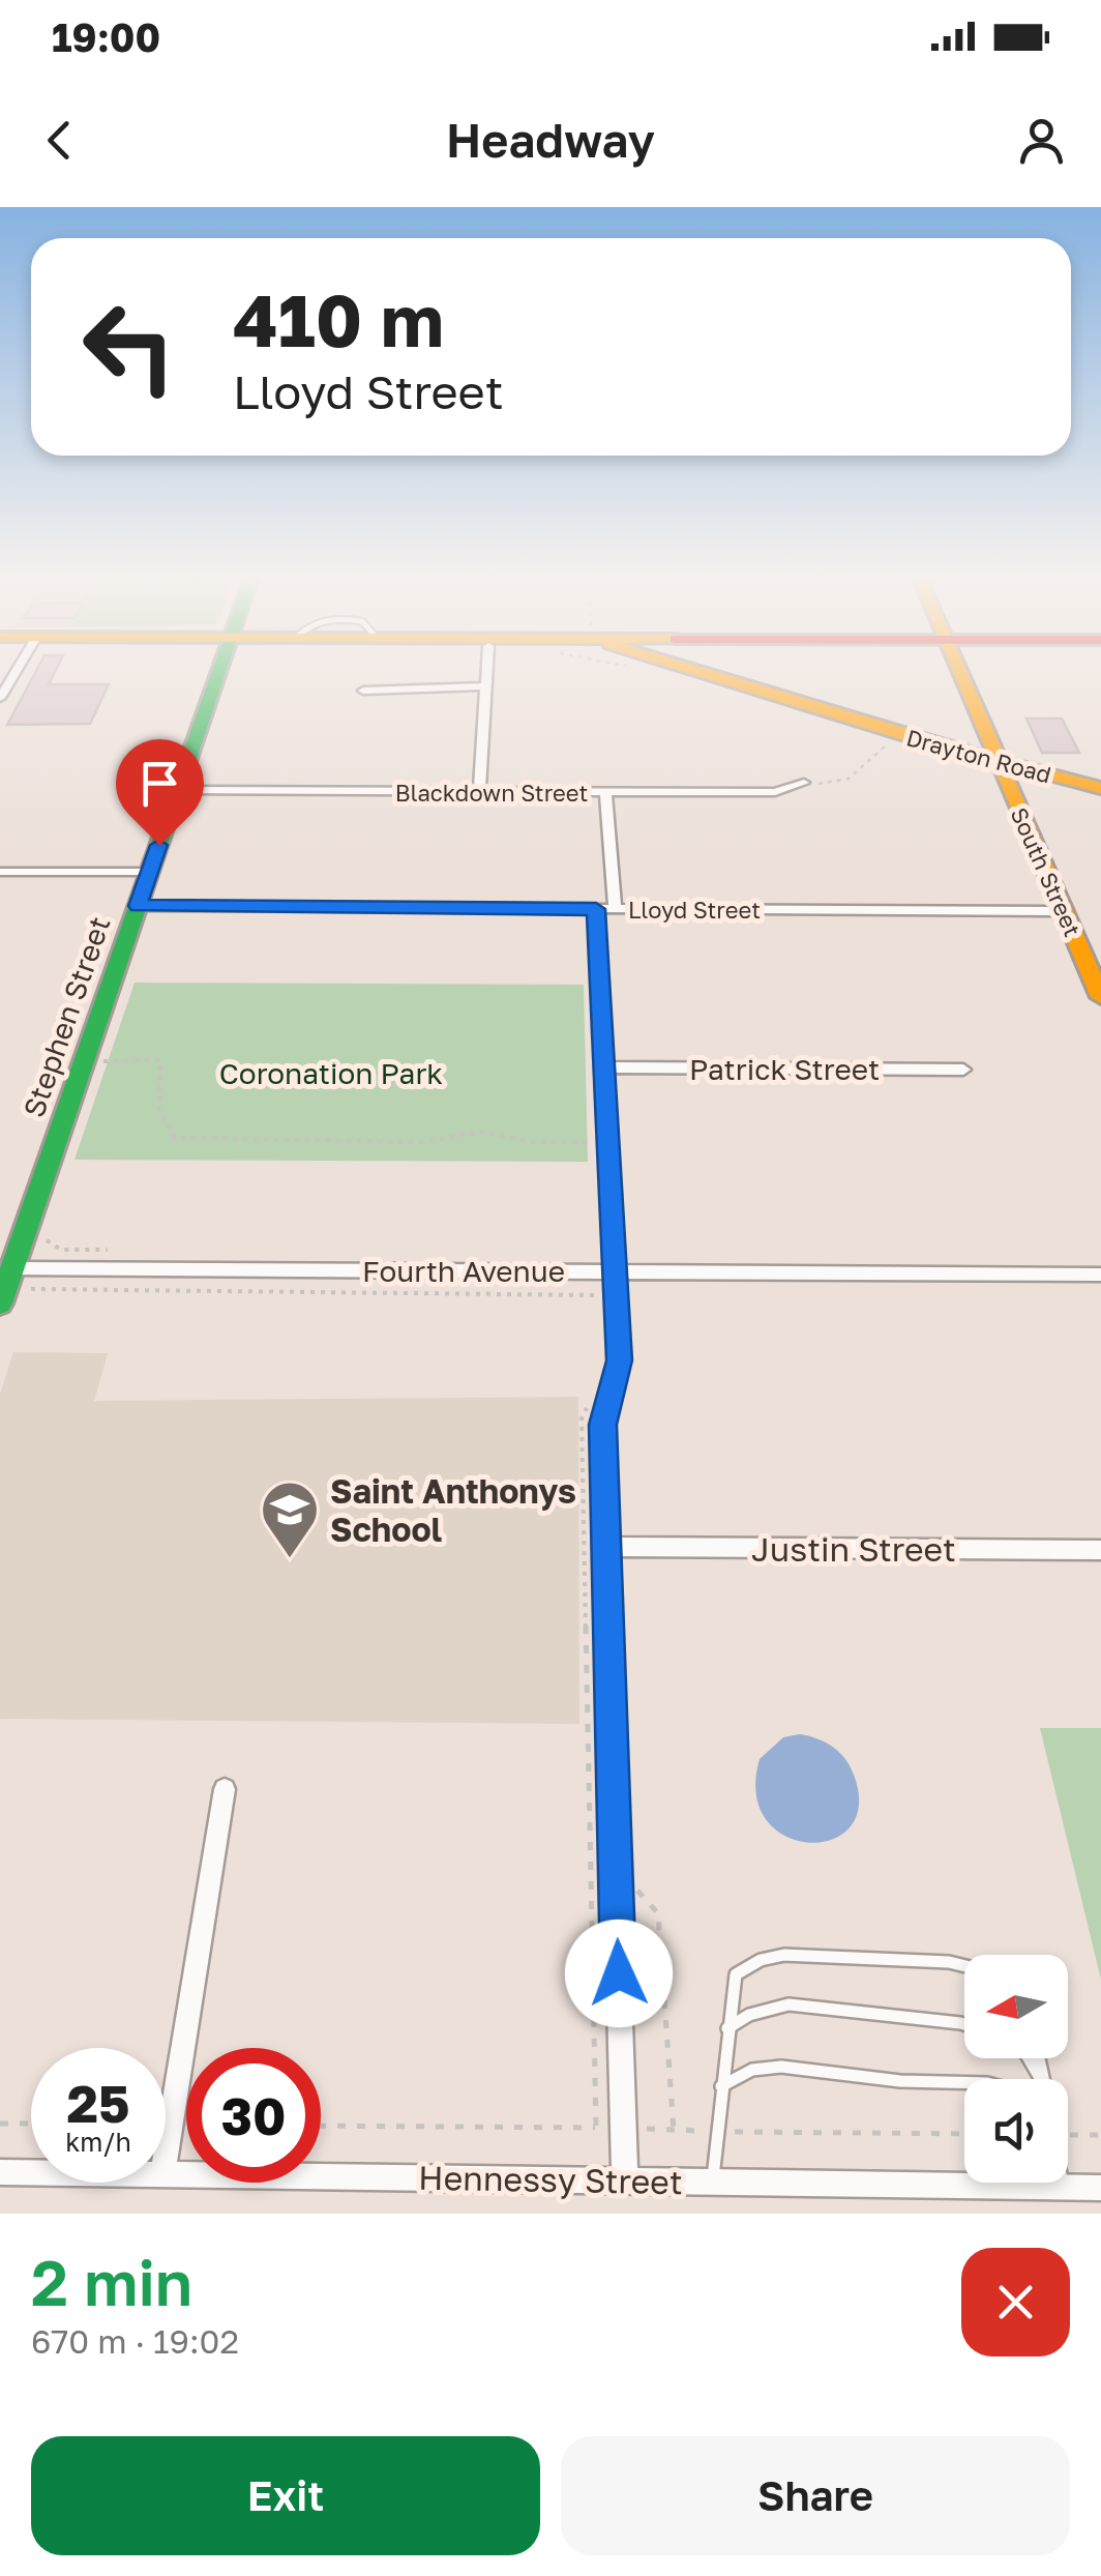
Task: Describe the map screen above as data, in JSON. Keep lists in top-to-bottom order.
{
  "streets": {
    "main road": ["Drayton Road", "South Street", "Stephen Street"],
    "street": [
      "Blackdown Street",
      "Lloyd Street",
      "Patrick Street",
      "Fourth Avenue",
      "Justin Street",
      "Hennessy Street"
    ]
  },
  "crossings": [
    ["Drayton Road", "South Street"],
    ["Blackdown Street", "Stephen Street"],
    ["South Street", "Lloyd Street"],
    ["Lloyd Street", "Stephen Street"],
    ["Stephen Street", "Fourth Avenue"]
  ],
  "parks": ["Coronation Park"],
  "places": {
    "school or university": ["Saint Anthonys School"]
  },
  "north": "left",
  "page": {
    "status": "19:00",
    "header": "Headway",
    "turn": ["410 m", "Lloyd Street"],
    "speed": "25 km/h",
    "limit": "30",
    "heading": ["2 min", "670 m · 19:02"],
    "buttons": ["Exit", "Share"]
  }
}
